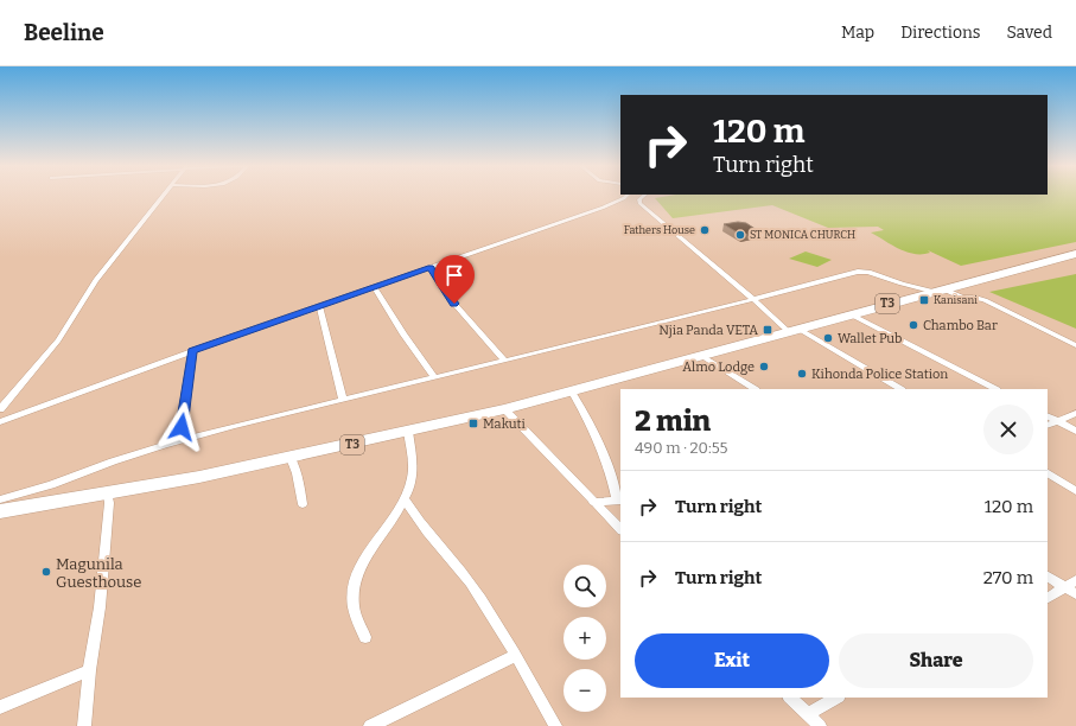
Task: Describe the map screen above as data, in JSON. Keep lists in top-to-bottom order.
{
  "streets": {
    "highway": ["T3"]
  },
  "places": {
    "other": [
      "Fathers House",
      "ST MONICA CHURCH",
      "Chambo Bar",
      "Wallet Pub",
      "Almo Lodge",
      "Kihonda Police Station",
      "Magunila Guesthouse"
    ],
    "transit": ["Kanisani", "Njia Panda VETA", "Makuti"]
  },
  "page": {
    "header": "Beeline",
    "nav": ["Map", "Directions", "Saved"],
    "turn": ["120 m", "Turn right"],
    "heading": ["2 min", "490 m · 20:55"],
    "list": [
      {
        "name": "Turn right",
        "value": "120 m"
      },
      {
        "name": "Turn right",
        "value": "270 m"
      }
    ],
    "map_buttons": ["+", "−"],
    "buttons": ["Exit", "Share"]
  }
}
